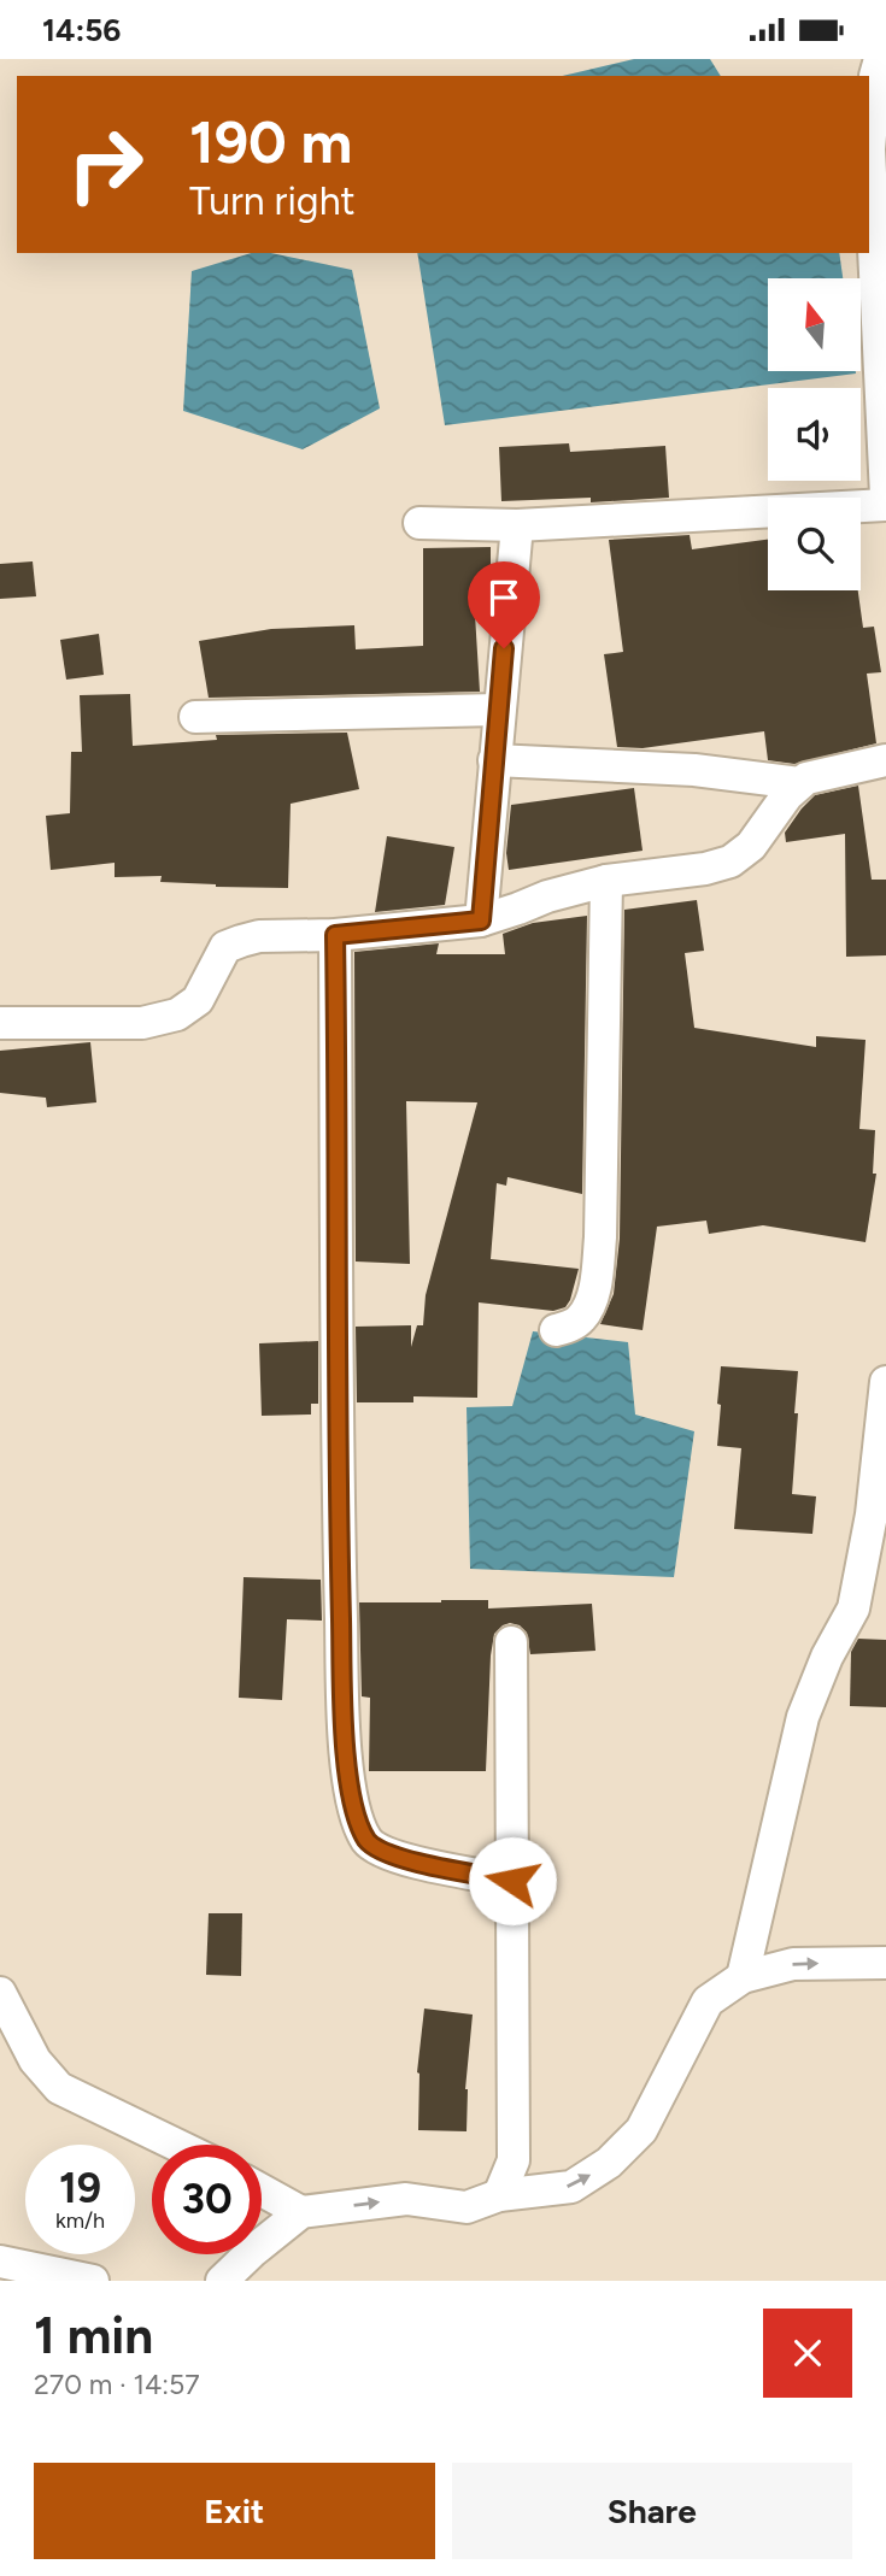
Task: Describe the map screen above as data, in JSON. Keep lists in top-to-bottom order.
{
  "north": "top",
  "page": {
    "status": "14:56",
    "turn": ["190 m", "Turn right"],
    "speed": "19 km/h",
    "limit": "30",
    "heading": ["1 min", "270 m · 14:57"],
    "buttons": ["Exit", "Share"]
  }
}
